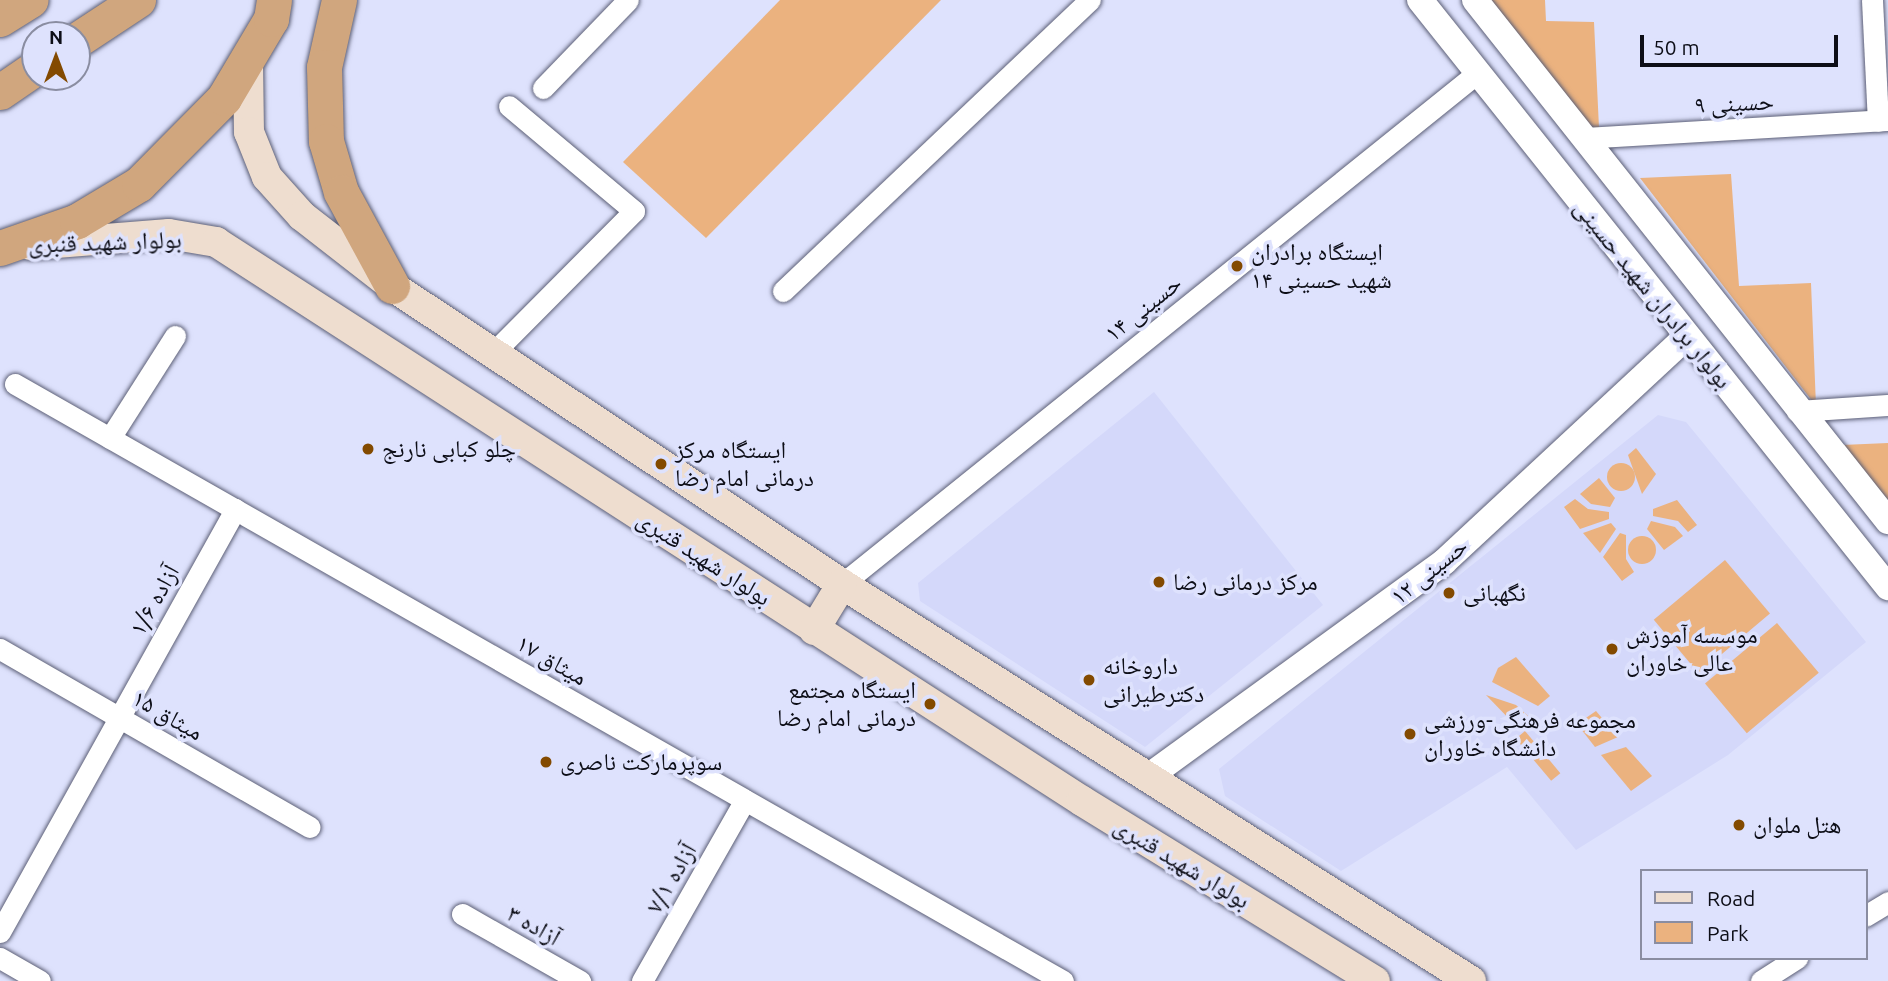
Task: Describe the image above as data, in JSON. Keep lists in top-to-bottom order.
{
  "streets": {
    "main road": ["بولوار شهید قنبری"],
    "street": [
      "حسینی ۹",
      "بولوار برادران شهید حسینی",
      "حسینی ۱۴",
      "حسینی ۱۲",
      "آزاده ۱/۶",
      "میثاق ۱۷",
      "میثاق ۱۵",
      "آزاده ۷/۱",
      "آزاده ۳"
    ]
  },
  "crossings": [
    ["حسینی ۹", "بولوار برادران شهید حسینی"],
    ["بولوار برادران شهید حسینی", "حسینی ۱۴"],
    ["بولوار برادران شهید حسینی", "حسینی ۱۲"],
    ["آزاده ۱/۶", "میثاق ۱۷"],
    ["آزاده ۱/۶", "میثاق ۱۵"],
    ["میثاق ۱۷", "آزاده ۷/۱"]
  ],
  "places": [
    "ایستگاه برادران شهید حسینی ۱۴",
    "چلو کبابی نارنج",
    "ایستگاه مرکز درمانی امام رضا",
    "مرکز درمانی رضا",
    "نگهبانی",
    "موسسه آموزش عالی خاوران",
    "داروخانه دکترطیرانی",
    "ایستگاه مجتمع درمانی امام رضا",
    "مجموعه فرهنگی-ورزشی دانشگاه خاوران",
    "سوپرمارکت ناصری",
    "هتل ملوان"
  ],
  "legend": ["Road", "Park"],
  "scale_bar": "50 m",
  "north": "top"
}
